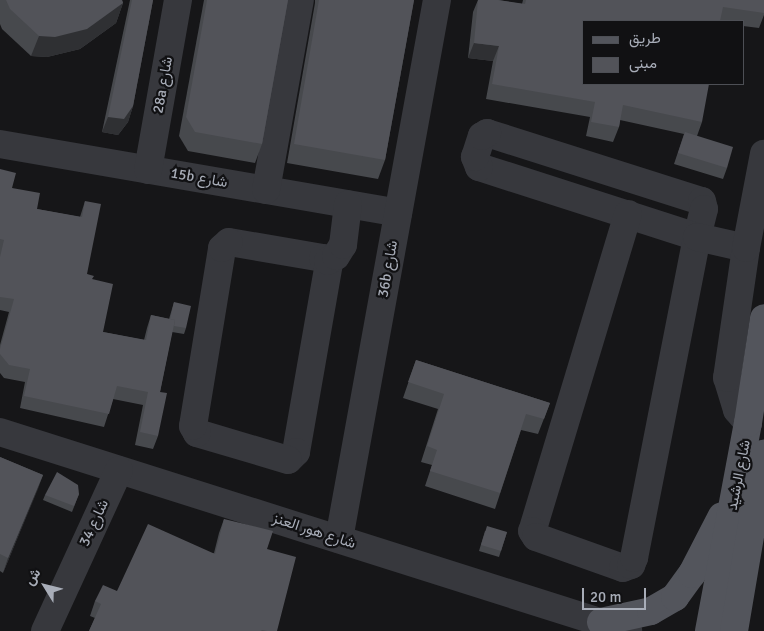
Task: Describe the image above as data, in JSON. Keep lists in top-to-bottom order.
{
  "streets": {
    "main road": ["شارع الرشيد"],
    "street": [
      "28a شارع",
      "15b شارع",
      "36b شارع",
      "شارع 34",
      "شارع هور العنز"
    ]
  },
  "crossings": [
    ["28a شارع", "15b شارع"],
    ["15b شارع", "36b شارع"],
    ["36b شارع", "شارع هور العنز"],
    ["شارع 34", "شارع هور العنز"]
  ],
  "legend": ["طريق", "مبنى"],
  "scale_bar": "20 m",
  "north": "top left"
}
